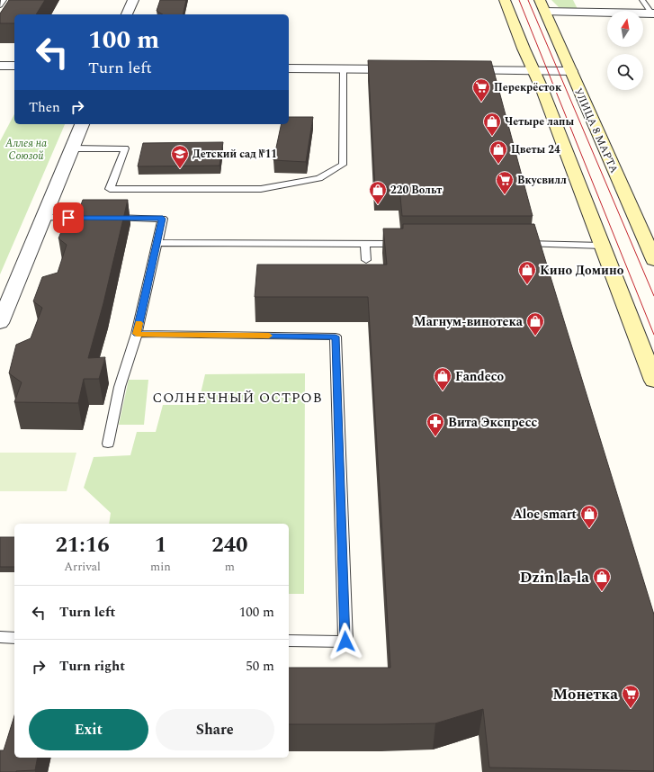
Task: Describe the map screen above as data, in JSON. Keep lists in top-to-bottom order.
{
  "streets": {
    "main road": ["УЛИЦА 8 МАРТА"]
  },
  "districts": ["СОЛНЕЧНЫЙ ОСТРОВ"],
  "parks": ["Аллея на Союзой"],
  "places": {
    "supermarket": ["Перекрёсток", "Вкусвилл", "Монетка"],
    "shop": [
      "Четыре лапы",
      "Цветы 24",
      "220 Вольт",
      "Кино Домино",
      "Магнум-винотека",
      "Fandeco",
      "Aloe smart",
      "Dzin la-la"
    ],
    "school or university": ["Детский сад №11"],
    "pharmacy": ["Вита Экспресс"]
  },
  "north": "top",
  "page": {
    "turn": ["100 m", "Turn left"],
    "then": "Then",
    "eta": [
      "21:16",
      "Arrival",
      "1",
      "min",
      "240",
      "m"
    ],
    "list": [
      {
        "name": "Turn left",
        "value": "100 m"
      },
      {
        "name": "Turn right",
        "value": "50 m"
      }
    ],
    "buttons": ["Exit", "Share"]
  }
}
